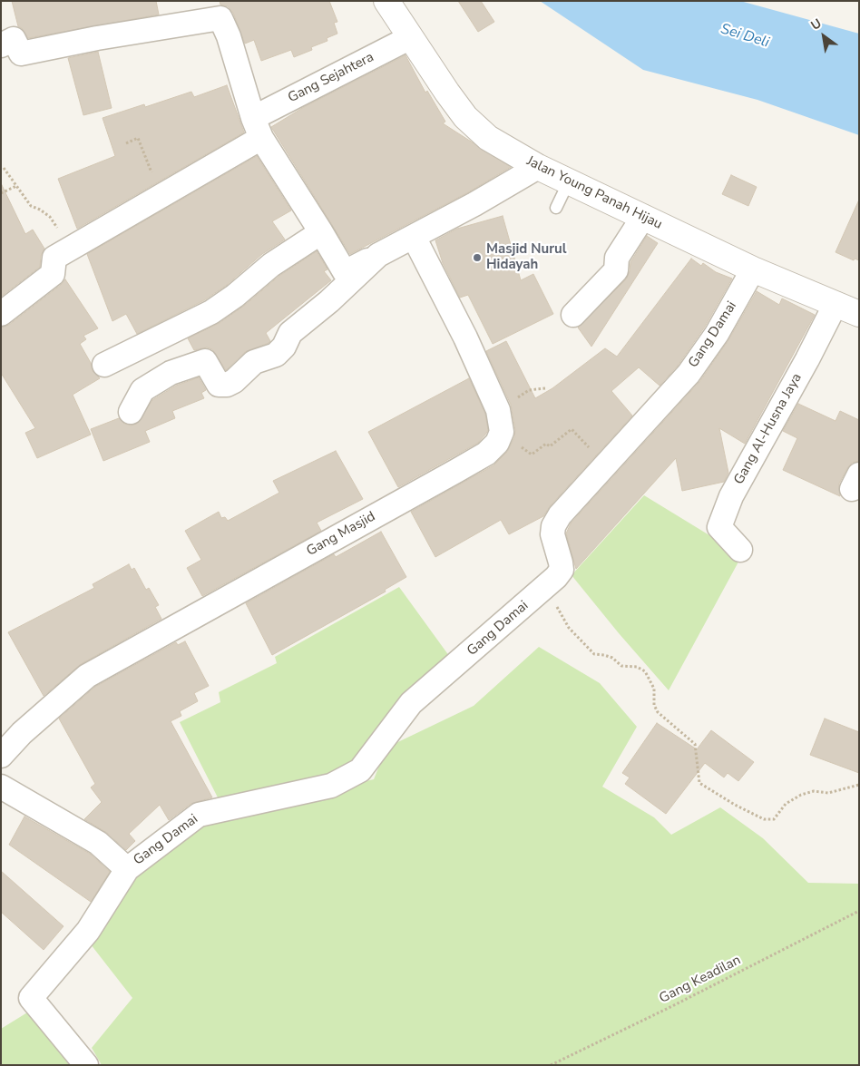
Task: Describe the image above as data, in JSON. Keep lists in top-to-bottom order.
{
  "streets": {
    "street": [
      "Gang Sejahtera",
      "Jalan Young Panah Hijau",
      "Gang Damai",
      "Gang Al-Husna Jaya",
      "Gang Masjid"
    ],
    "path": ["Gang Keadilan"]
  },
  "crossings": [
    ["Gang Sejahtera", "Jalan Young Panah Hijau"],
    ["Jalan Young Panah Hijau", "Gang Damai"],
    ["Jalan Young Panah Hijau", "Gang Al-Husna Jaya"]
  ],
  "water": ["Sei Deli"],
  "places": ["Masjid Nurul Hidayah"],
  "north": "top left"
}
